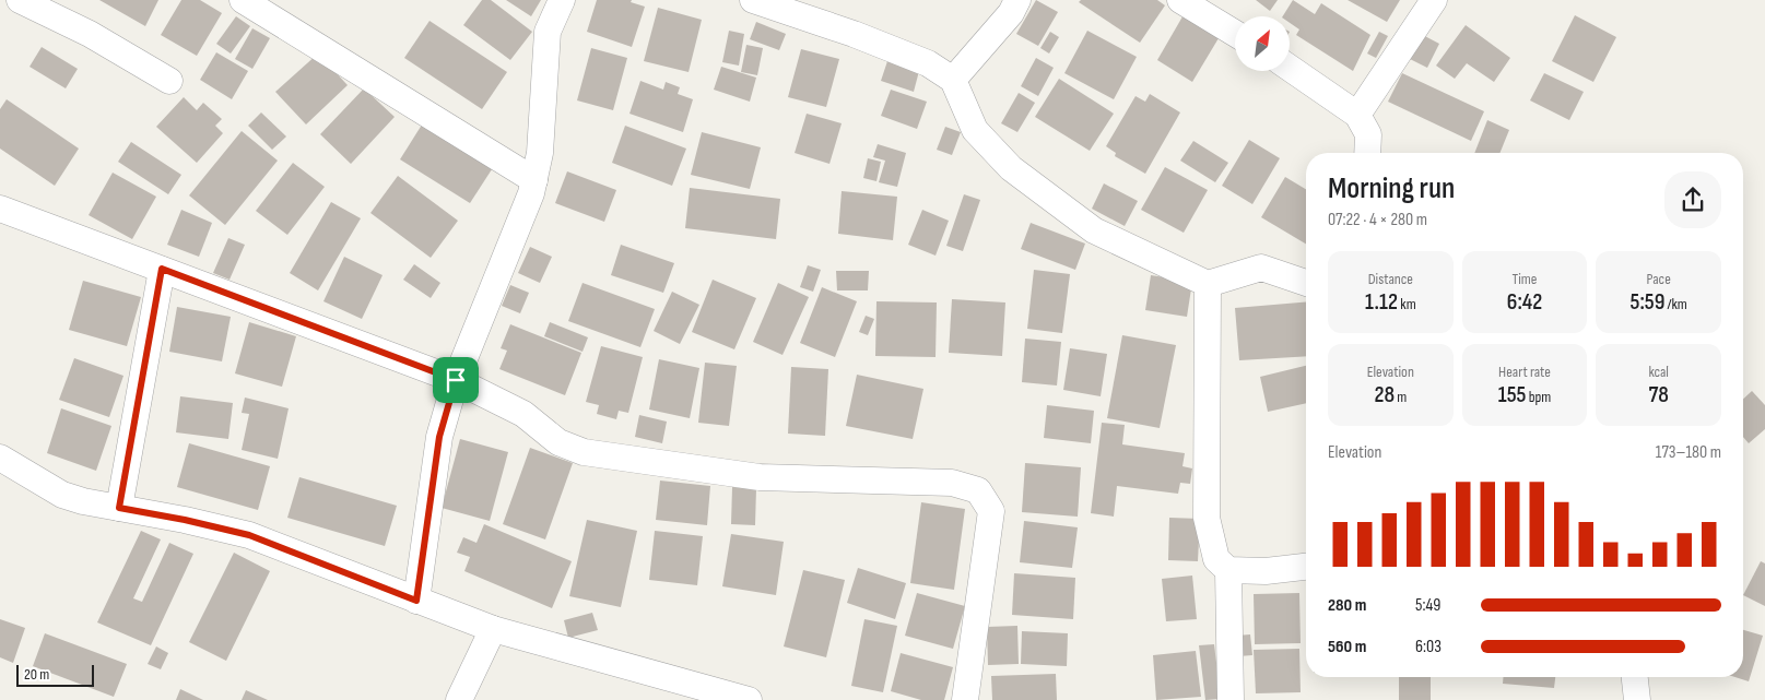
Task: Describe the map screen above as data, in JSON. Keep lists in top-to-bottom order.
{
  "scale_bar": "20 m",
  "north": "top right",
  "page": {
    "heading": ["Morning run", "07:22 · 4 × 280 m"],
    "stats": [
      ["Distance", "1.12 km"],
      ["Time", "6:42"],
      ["Pace", "5:59 /km"],
      ["Elevation", "28 m"],
      ["Heart rate", "155 bpm"],
      ["kcal", "78"]
    ],
    "chart": ["Elevation", "173–180 m"],
    "list": [
      {
        "name": "280 m",
        "note": "5:49"
      },
      {
        "name": "560 m",
        "note": "6:03"
      }
    ],
    "scale": "20 m"
  }
}
